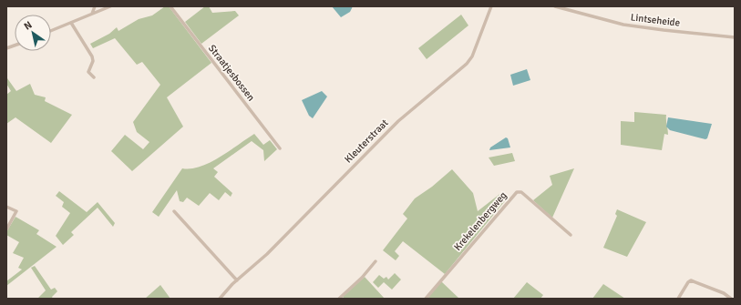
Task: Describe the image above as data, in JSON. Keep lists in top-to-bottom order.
{
  "streets": {
    "street": [
      "Lintseheide",
      "Straatjesbossen",
      "Kleuterstraat",
      "Krekelenbergweg"
    ]
  },
  "north": "top left"
}
